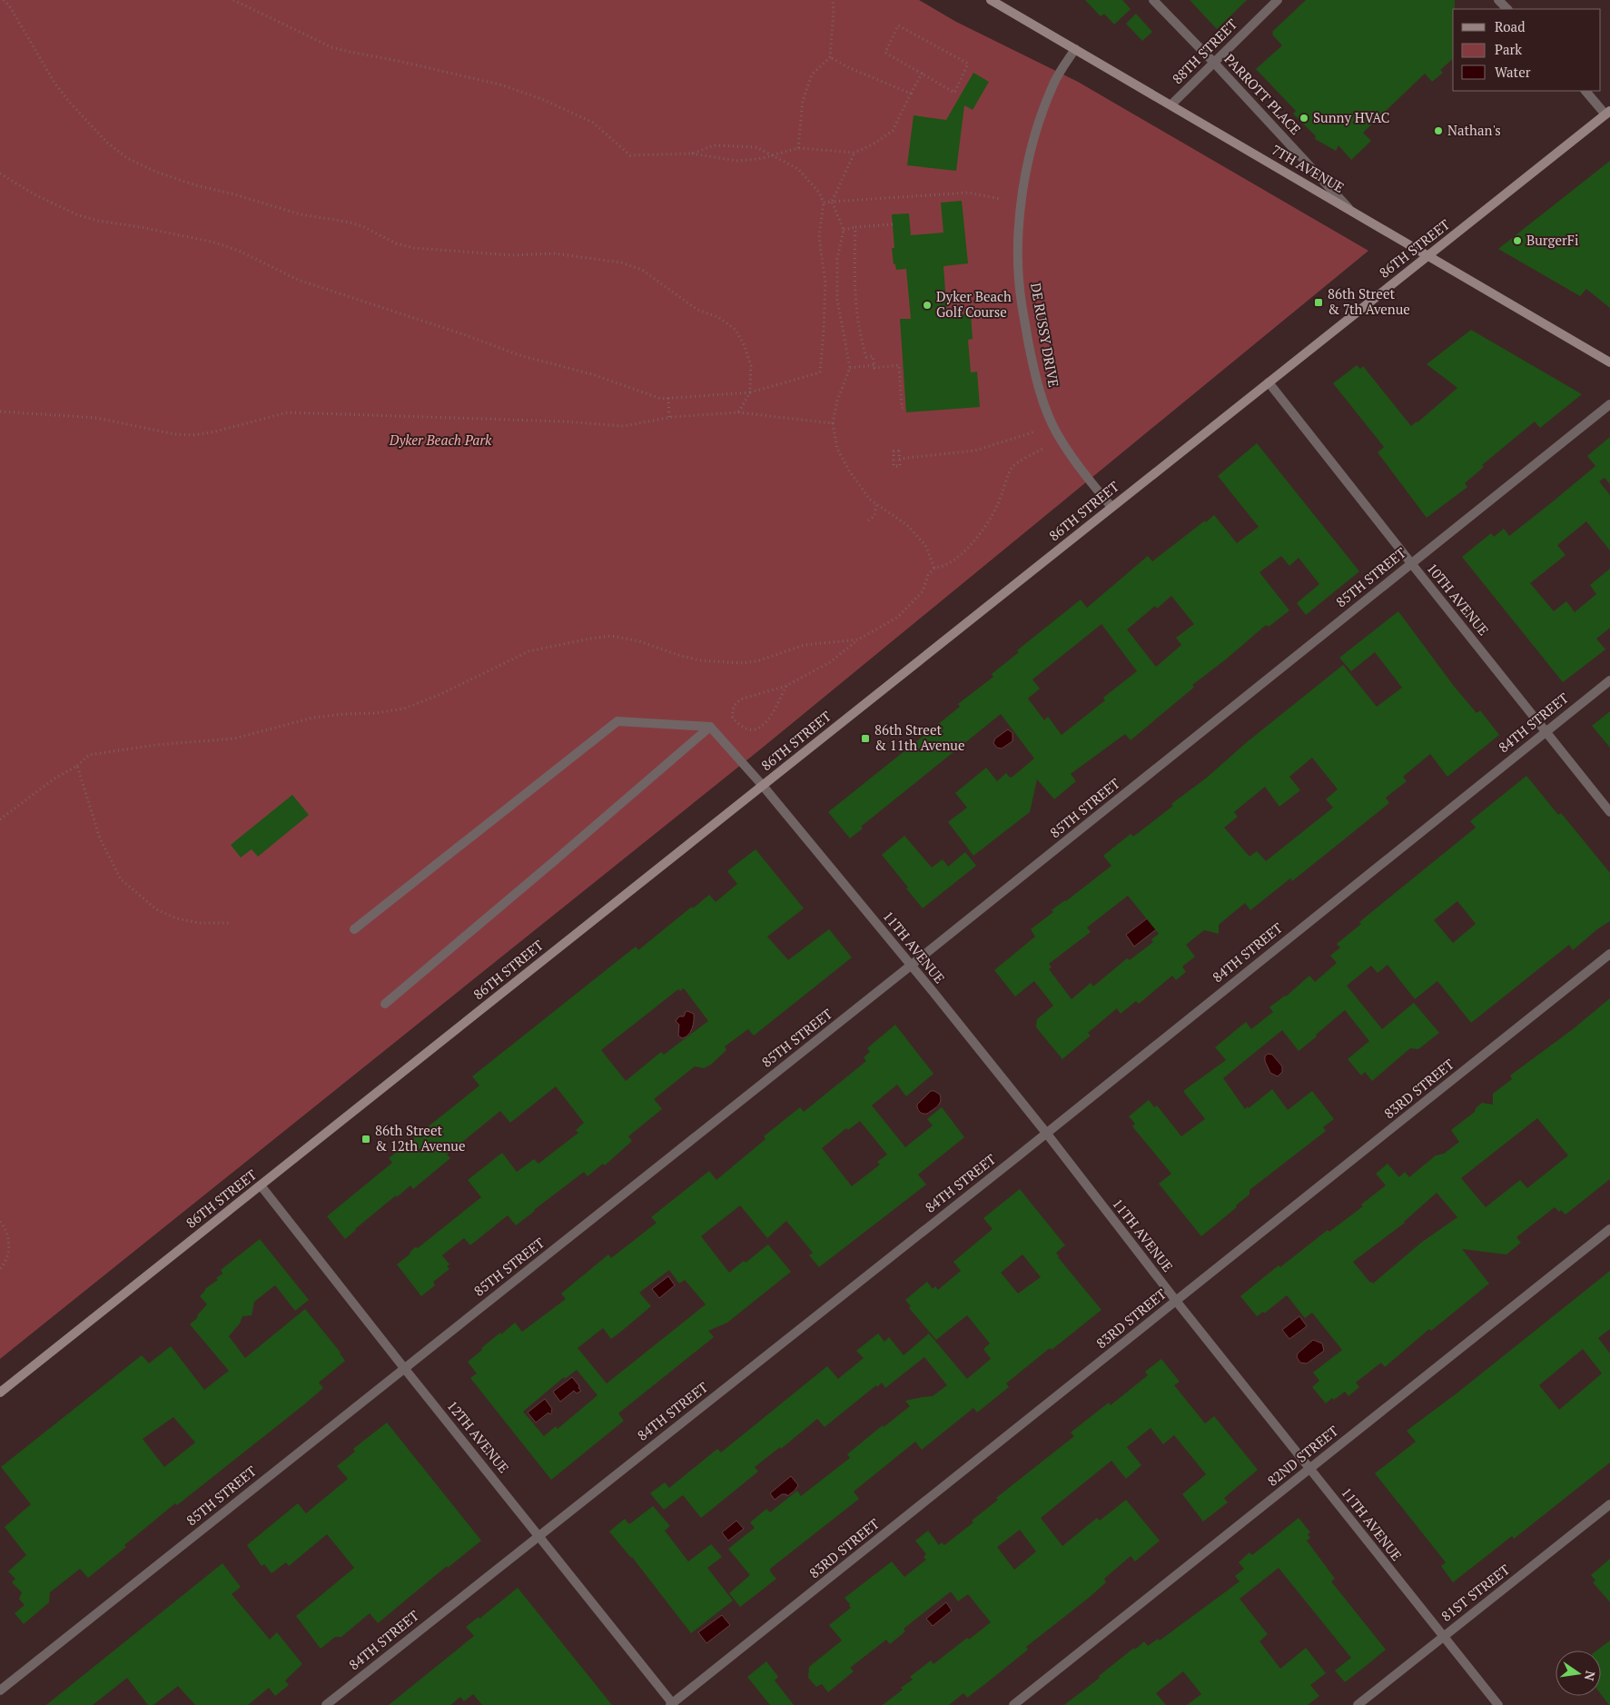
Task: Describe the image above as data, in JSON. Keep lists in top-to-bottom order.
{
  "streets": {
    "main road": ["7TH AVENUE", "86TH STREET"],
    "street": [
      "88TH STREET",
      "PARROTT PLACE",
      "DE RUSSY DRIVE",
      "85TH STREET",
      "10TH AVENUE",
      "84TH STREET",
      "11TH AVENUE",
      "83RD STREET",
      "12TH AVENUE",
      "82ND STREET",
      "81ST STREET"
    ]
  },
  "crossings": [
    ["88TH STREET", "PARROTT PLACE"],
    ["88TH STREET", "7TH AVENUE"],
    ["PARROTT PLACE", "7TH AVENUE"],
    ["7TH AVENUE", "86TH STREET"],
    ["7TH AVENUE", "DE RUSSY DRIVE"],
    ["86TH STREET", "DE RUSSY DRIVE"],
    ["86TH STREET", "10TH AVENUE"],
    ["86TH STREET", "11TH AVENUE"],
    ["86TH STREET", "12TH AVENUE"],
    ["85TH STREET", "10TH AVENUE"],
    ["85TH STREET", "11TH AVENUE"],
    ["85TH STREET", "12TH AVENUE"],
    ["10TH AVENUE", "84TH STREET"],
    ["84TH STREET", "11TH AVENUE"],
    ["84TH STREET", "12TH AVENUE"],
    ["11TH AVENUE", "83RD STREET"],
    ["11TH AVENUE", "82ND STREET"],
    ["11TH AVENUE", "81ST STREET"],
    ["83RD STREET", "12TH AVENUE"]
  ],
  "parks": ["Dyker Beach Park"],
  "places": {
    "other": [
      "Sunny HVAC",
      "Nathan's",
      "BurgerFi",
      "Dyker Beach Golf Course"
    ],
    "transit": ["86th Street & 7th Avenue", "86th Street & 11th Avenue", "86th Street & 12th Avenue"]
  },
  "legend": ["Road", "Park", "Water"],
  "north": "right"
}
